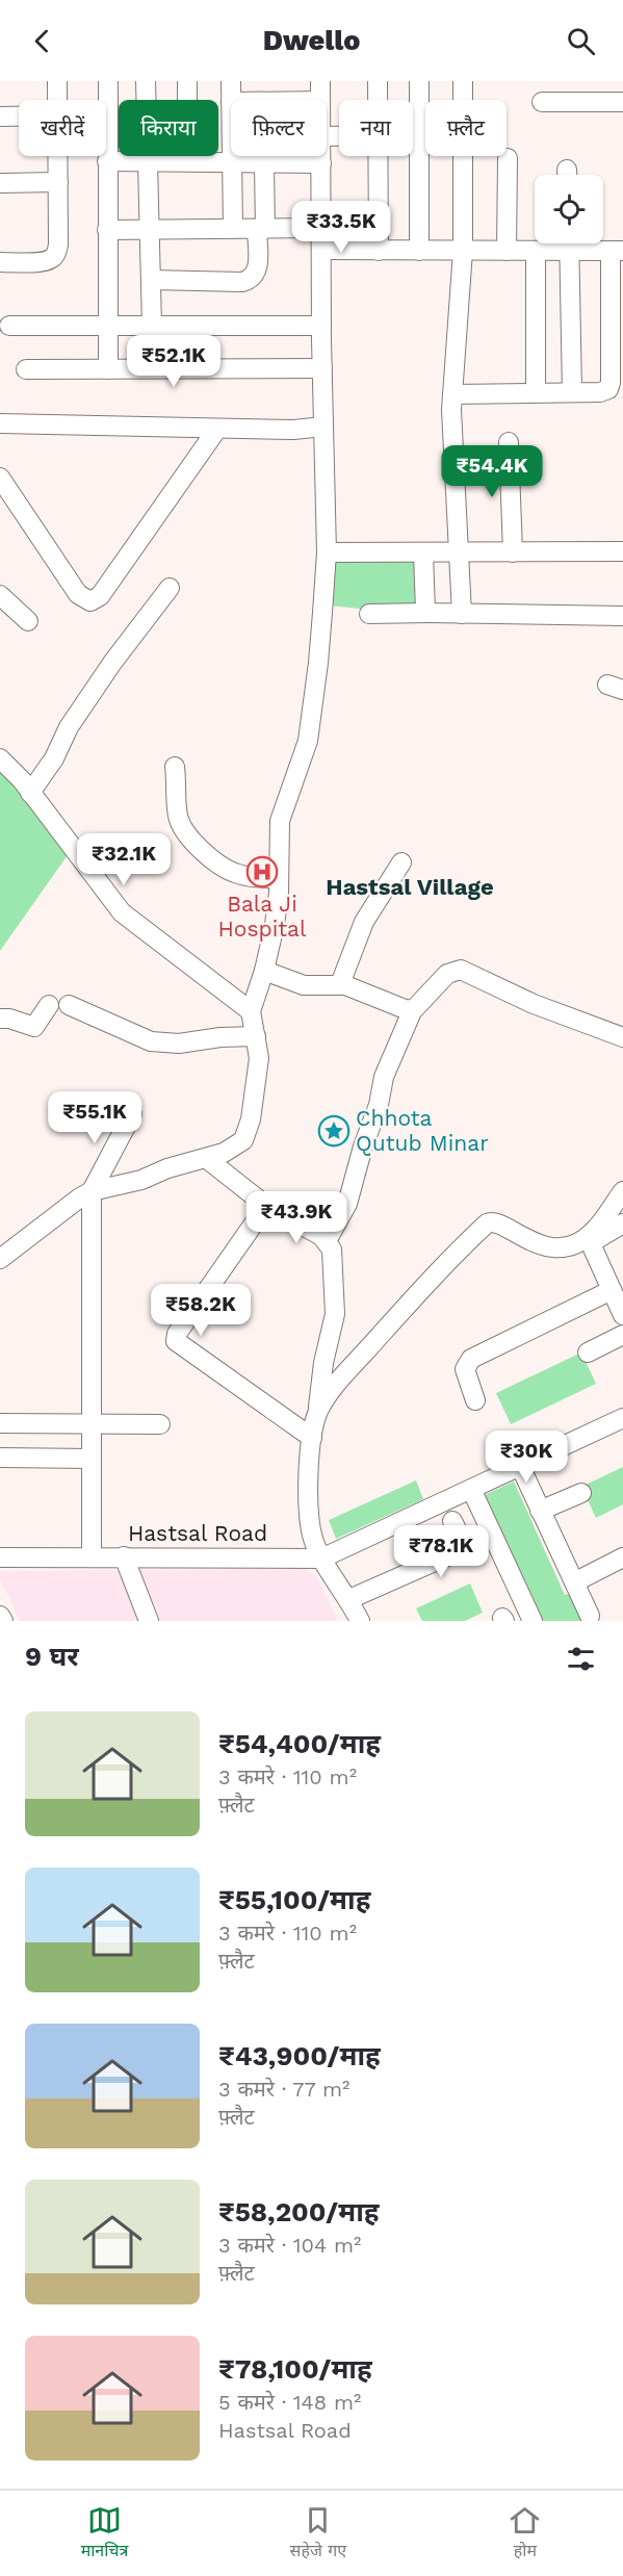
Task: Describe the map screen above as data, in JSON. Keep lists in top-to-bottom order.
{
  "streets": {
    "street": ["Hastsal Road"]
  },
  "districts": ["Hastsal Village"],
  "places": {
    "hospital": ["Bala Ji Hospital"],
    "place": ["Chhota Qutub Minar"]
  },
  "page": {
    "header": "Dwello",
    "chip": [
      "खरीदें",
      "किराया",
      "फ़िल्टर",
      "नया",
      "फ़्लैट"
    ],
    "price": [
      "₹33.5K",
      "₹52.1K",
      "₹54.4K",
      "₹32.1K",
      "₹55.1K",
      "₹43.9K",
      "₹58.2K",
      "₹30K",
      "₹78.1K"
    ],
    "heading": "9 घर",
    "list": [
      {
        "name": "₹54,400/माह",
        "note": "3 कमरे · 110 m² · फ़्लैट"
      },
      {
        "name": "₹55,100/माह",
        "note": "3 कमरे · 110 m² · फ़्लैट"
      },
      {
        "name": "₹43,900/माह",
        "note": "3 कमरे · 77 m² · फ़्लैट"
      },
      {
        "name": "₹58,200/माह",
        "note": "3 कमरे · 104 m² · फ़्लैट"
      },
      {
        "name": "₹78,100/माह",
        "note": "5 कमरे · 148 m² · Hastsal Road"
      }
    ],
    "tabs": ["मानचित्र", "सहेजे गए", "होम"]
  }
}
